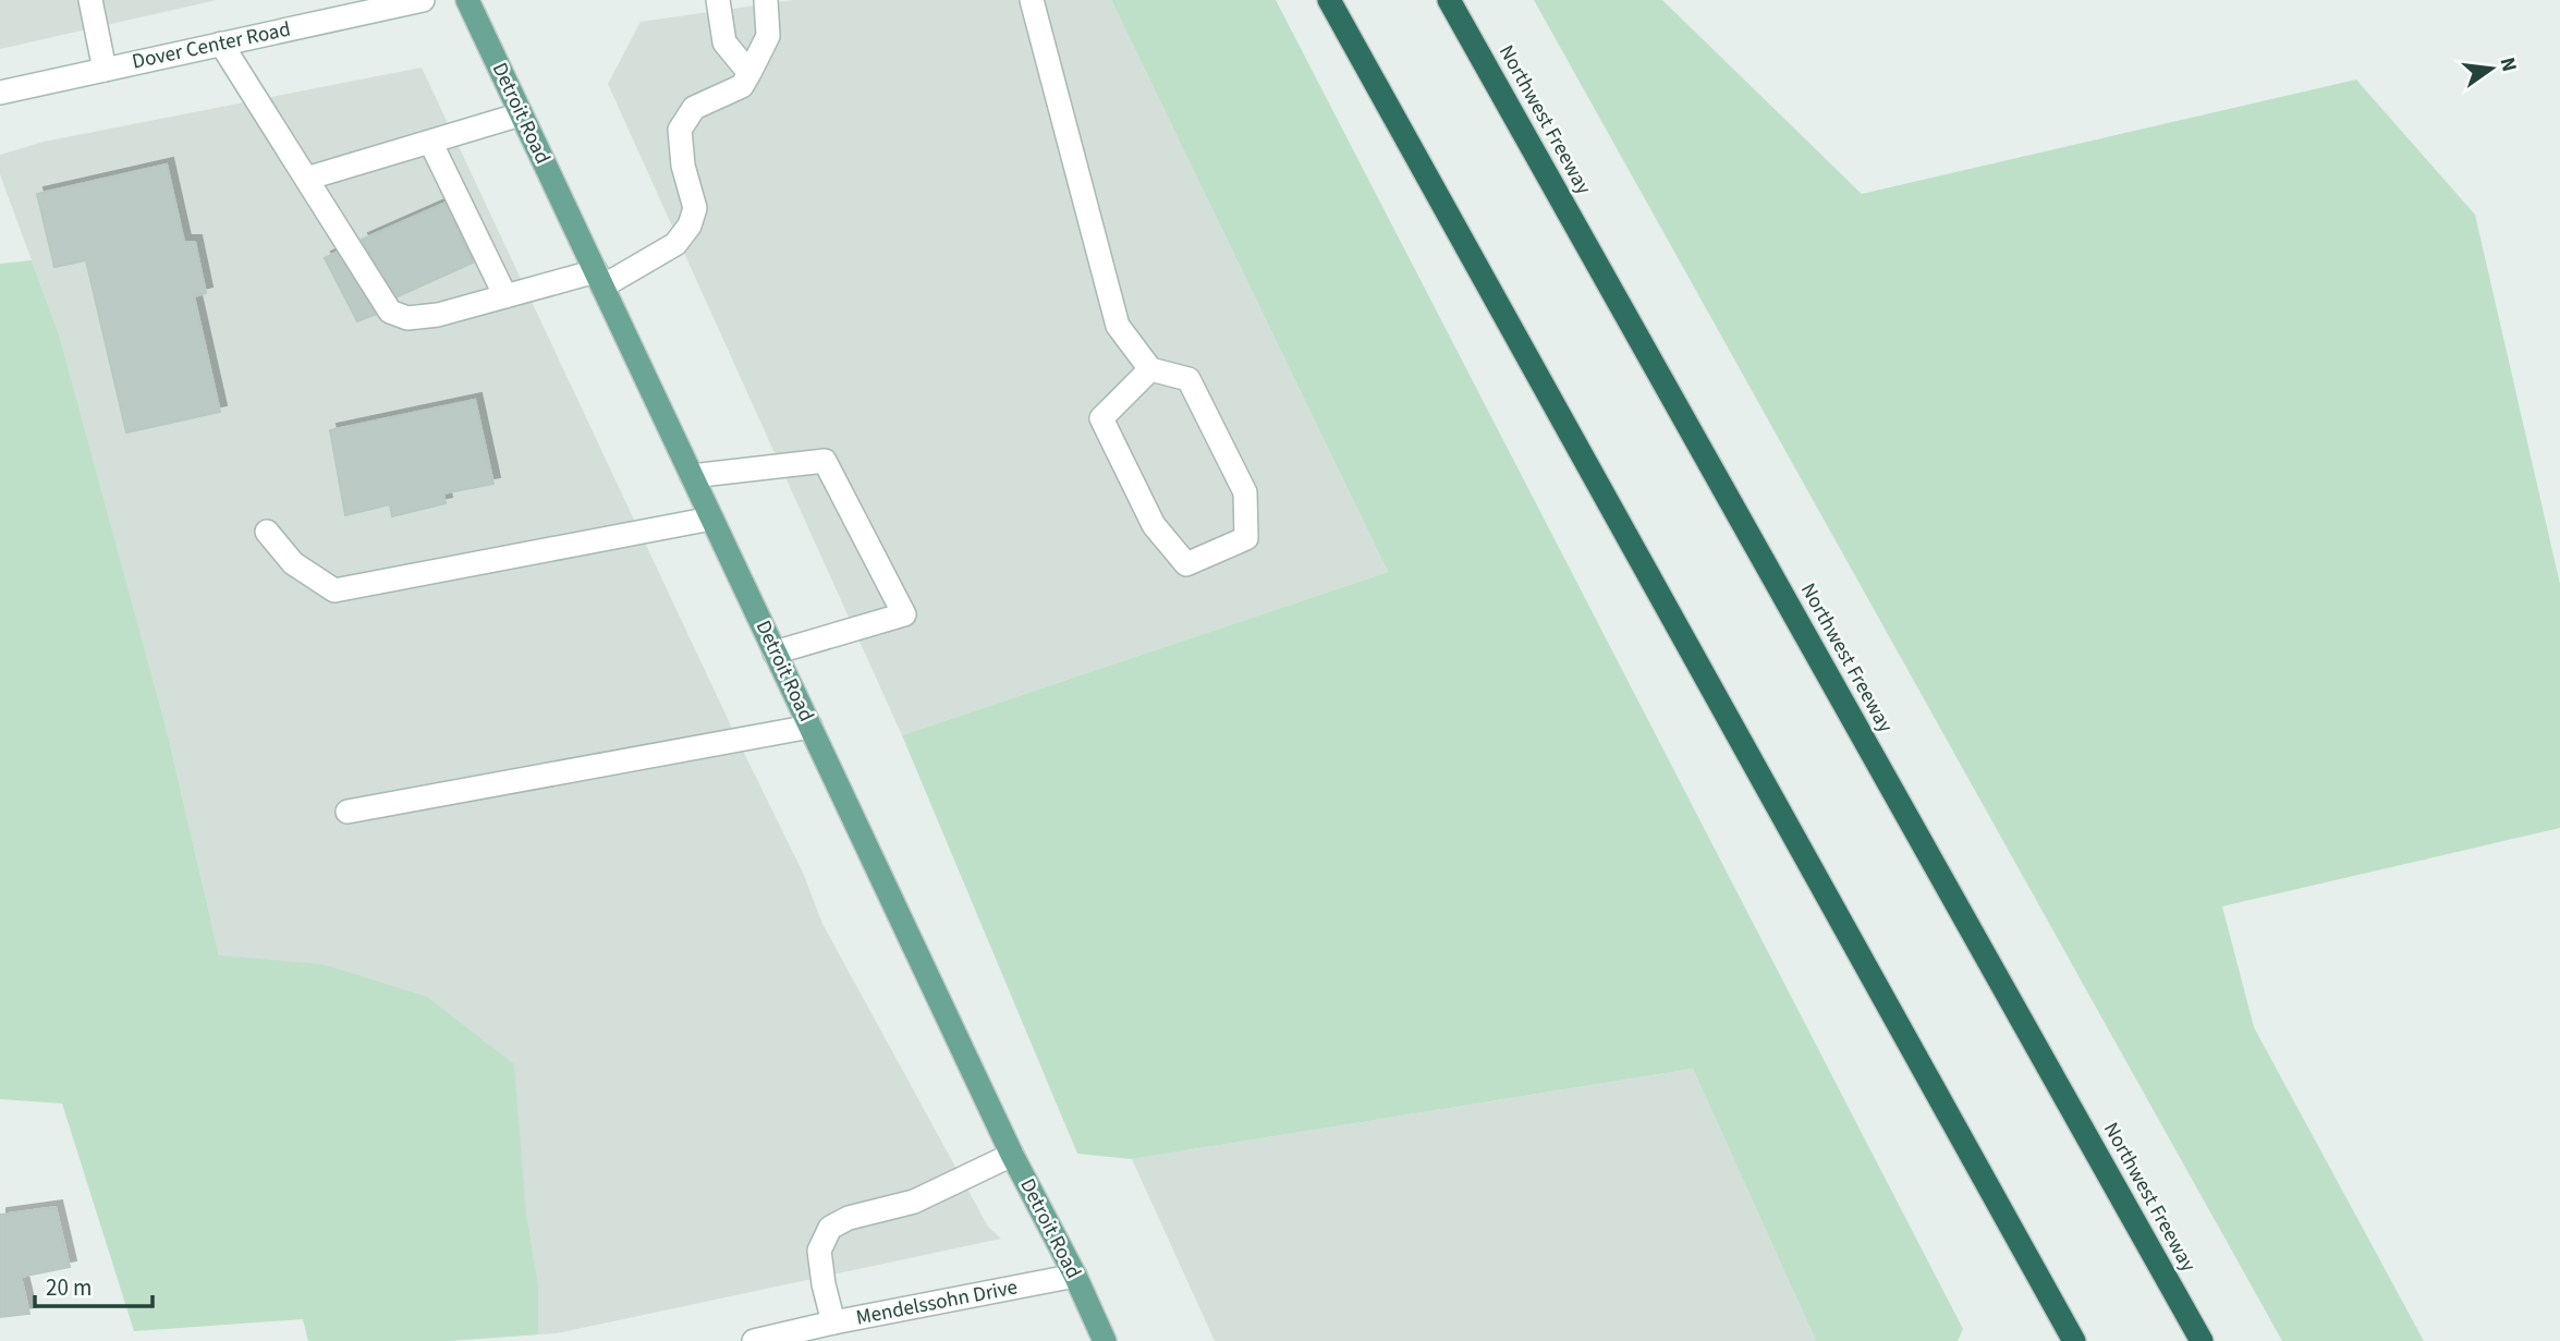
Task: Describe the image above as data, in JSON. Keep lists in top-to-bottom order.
{
  "streets": {
    "highway": ["Northwest Freeway"],
    "main road": ["Detroit Road"],
    "street": ["Dover Center Road", "Mendelssohn Drive"]
  },
  "crossings": [
    ["Detroit Road", "Mendelssohn Drive"]
  ],
  "scale_bar": "20 m",
  "north": "right"
}
